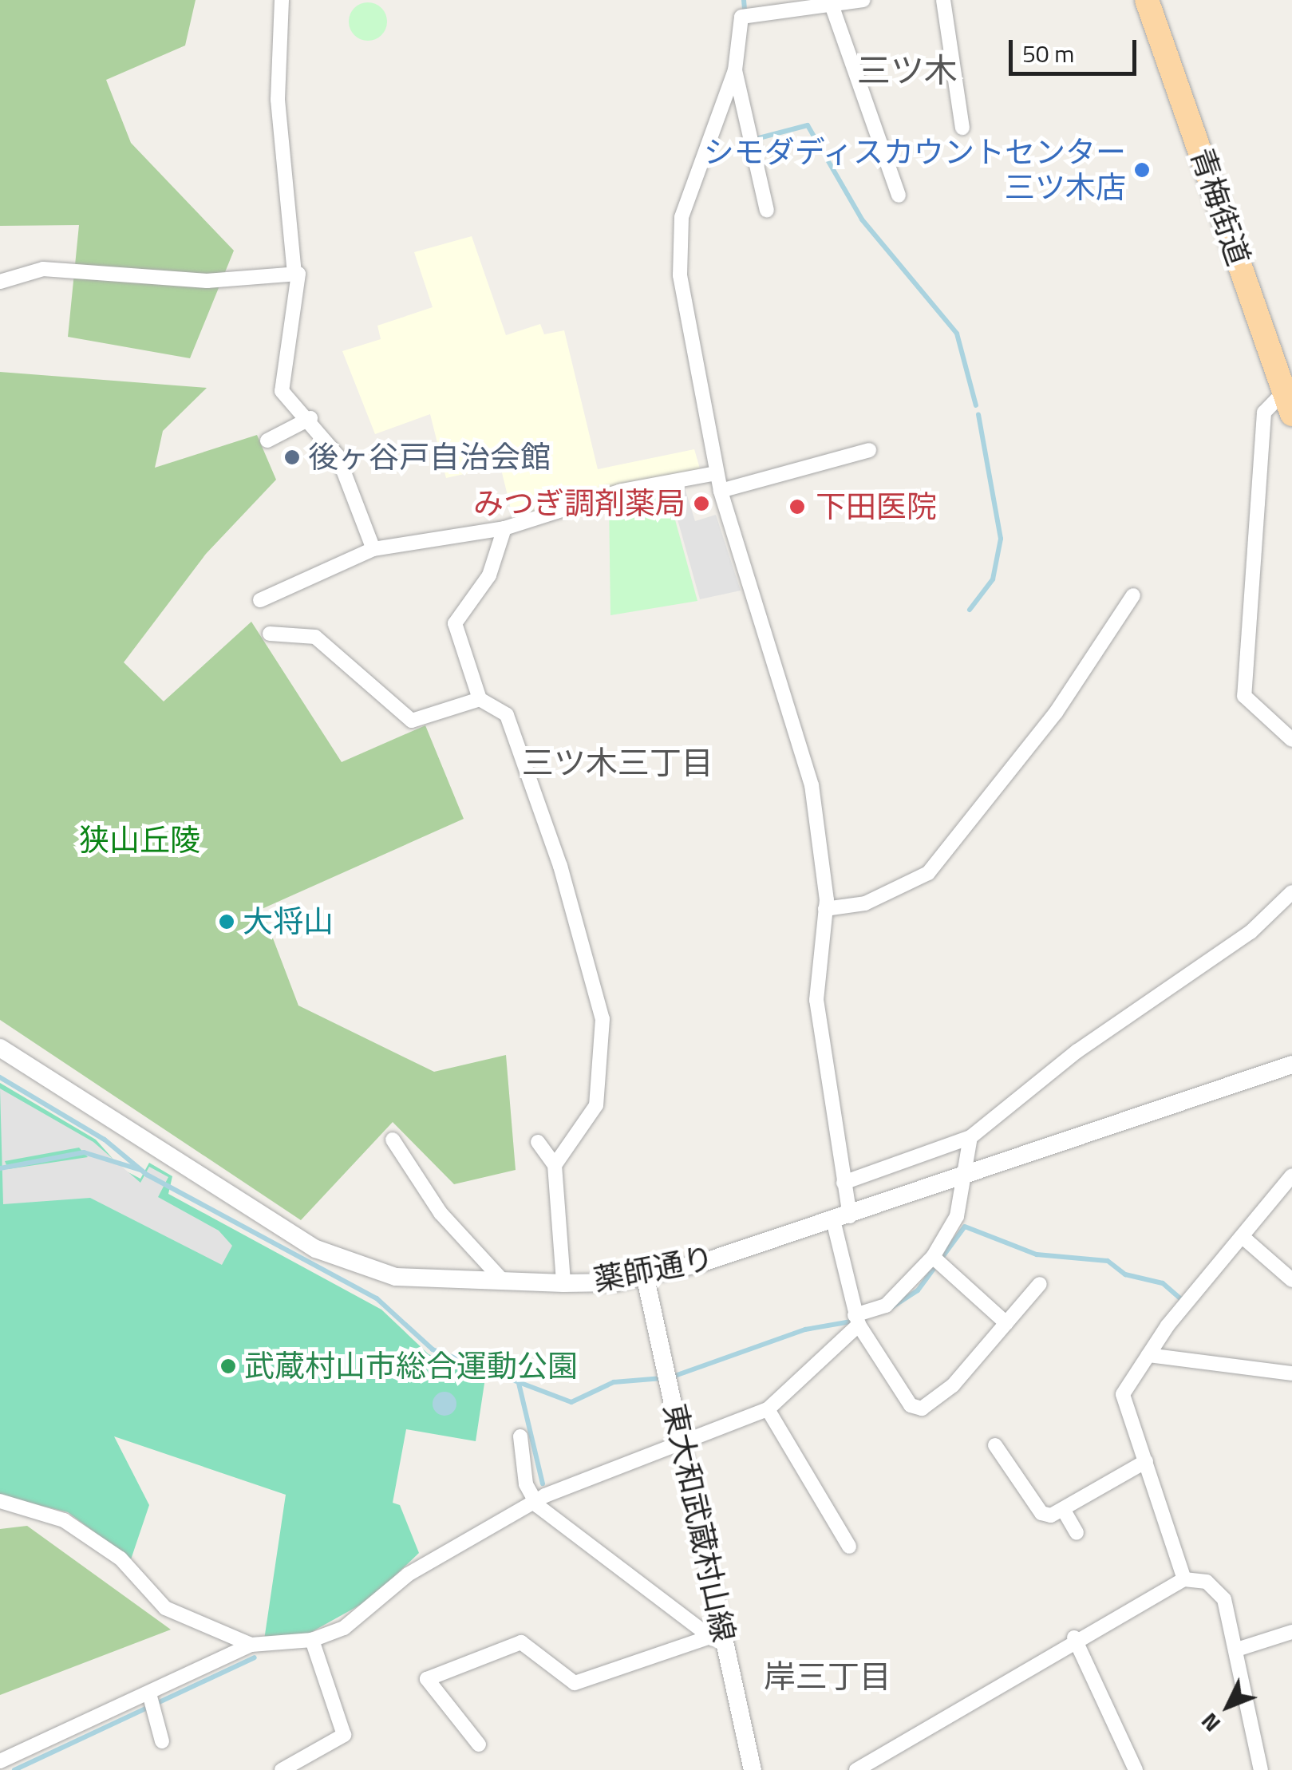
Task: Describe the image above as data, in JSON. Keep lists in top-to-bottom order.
{
  "streets": {
    "main road": ["青梅街道"],
    "street": ["薬師通り", "東大和武蔵村山線"]
  },
  "crossings": [
    ["薬師通り", "東大和武蔵村山線"]
  ],
  "districts": ["三ツ木", "三ツ木三丁目", "岸三丁目"],
  "parks": ["狭山丘陵"],
  "places": [
    "シモダディスカウントセンター 三ツ木店",
    "後ヶ谷戸自治会館",
    "みつぎ調剤薬局",
    "下田医院",
    "大将山",
    "武蔵村山市総合運動公園"
  ],
  "scale_bar": "50 m",
  "north": "bottom left"
}
